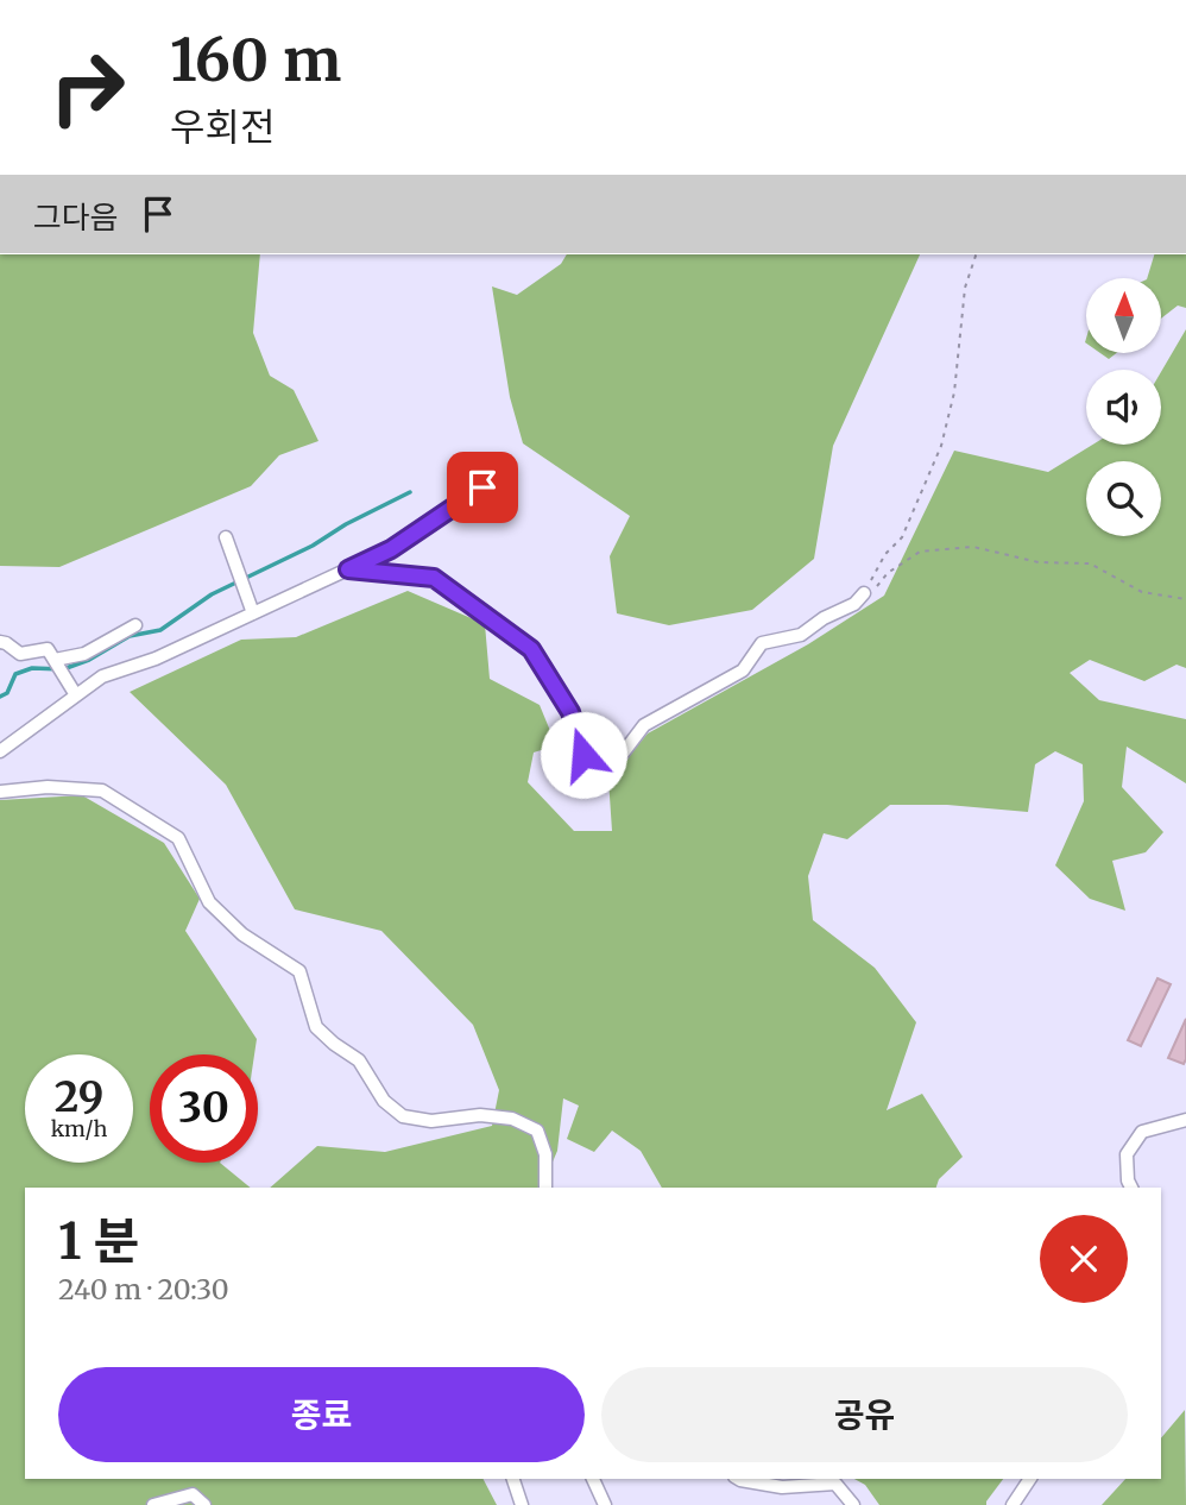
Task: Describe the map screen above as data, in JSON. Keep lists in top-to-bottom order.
{
  "north": "top",
  "page": {
    "turn": ["160 m", "우회전"],
    "then": "그다음",
    "speed": "29 km/h",
    "limit": "30",
    "heading": ["1 분", "240 m · 20:30"],
    "buttons": ["종료", "공유"]
  }
}
